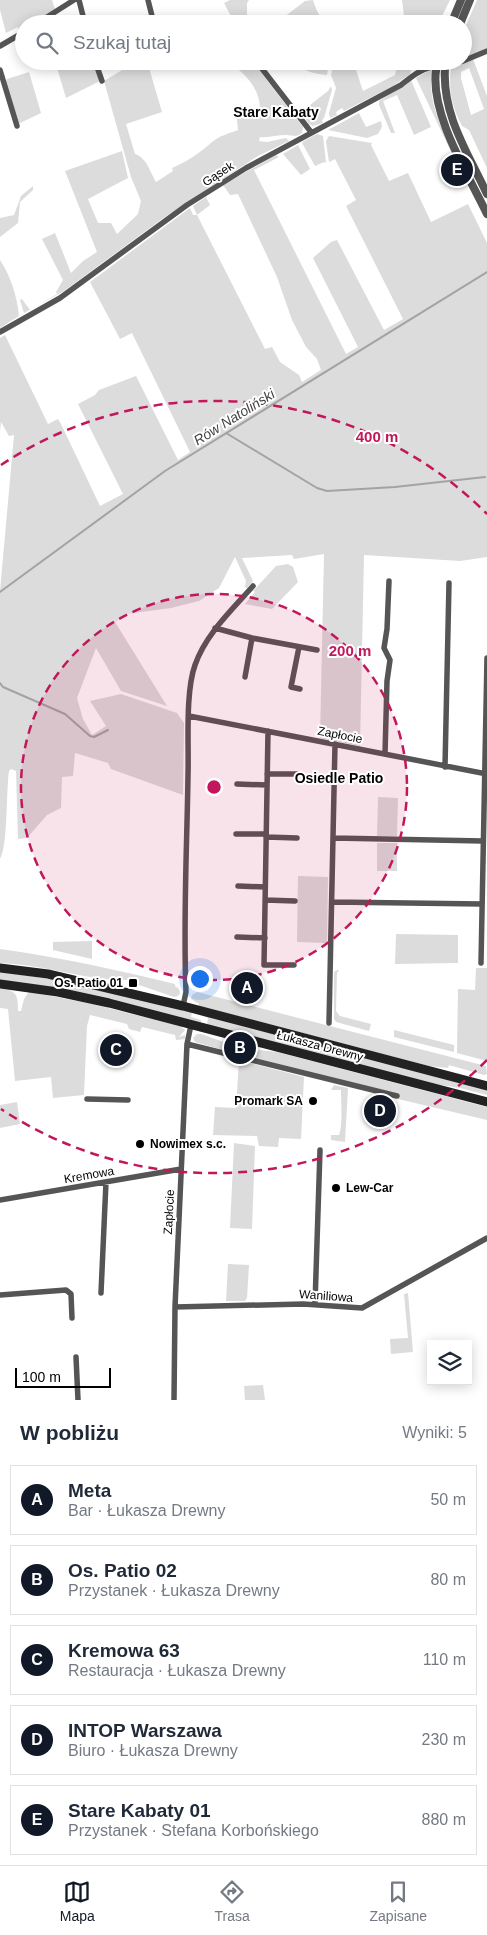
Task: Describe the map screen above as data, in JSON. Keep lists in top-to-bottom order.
{
  "streets": {
    "main road": ["Łukasza Drewny"],
    "street": [
      "Gąsek",
      "Zapłocie",
      "Kremowa",
      "Waniliowa"
    ]
  },
  "crossings": [
    ["Zapłocie", "Łukasza Drewny"],
    ["Zapłocie", "Kremowa"],
    ["Zapłocie", "Waniliowa"]
  ],
  "districts": ["Stare Kabaty", "Osiedle Patio"],
  "water": ["Rów Natoliński"],
  "places": {
    "transit": ["Os. Patio 01"],
    "other": ["Promark SA", "Nowimex s.c.", "Lew-Car"]
  },
  "scale_bar": "100 m",
  "page": {
    "search": "Szukaj tutaj",
    "pins": [
      "E",
      "A",
      "B",
      "C",
      "D"
    ],
    "scale": "100 m",
    "heading": ["W pobliżu", "Wyniki: 5"],
    "list": [
      {
        "mark": "A",
        "name": "Meta",
        "note": "Bar · Łukasza Drewny",
        "value": "50 m"
      },
      {
        "mark": "B",
        "name": "Os. Patio 02",
        "note": "Przystanek · Łukasza Drewny",
        "value": "80 m"
      },
      {
        "mark": "C",
        "name": "Kremowa 63",
        "note": "Restauracja · Łukasza Drewny",
        "value": "110 m"
      },
      {
        "mark": "D",
        "name": "INTOP Warszawa",
        "note": "Biuro · Łukasza Drewny",
        "value": "230 m"
      },
      {
        "mark": "E",
        "name": "Stare Kabaty 01",
        "note": "Przystanek · Stefana Korbońskiego",
        "value": "880 m"
      }
    ],
    "nav": ["Mapa", "Trasa", "Zapisane"]
  },
  "rings": ["400 m", "200 m"]
}
